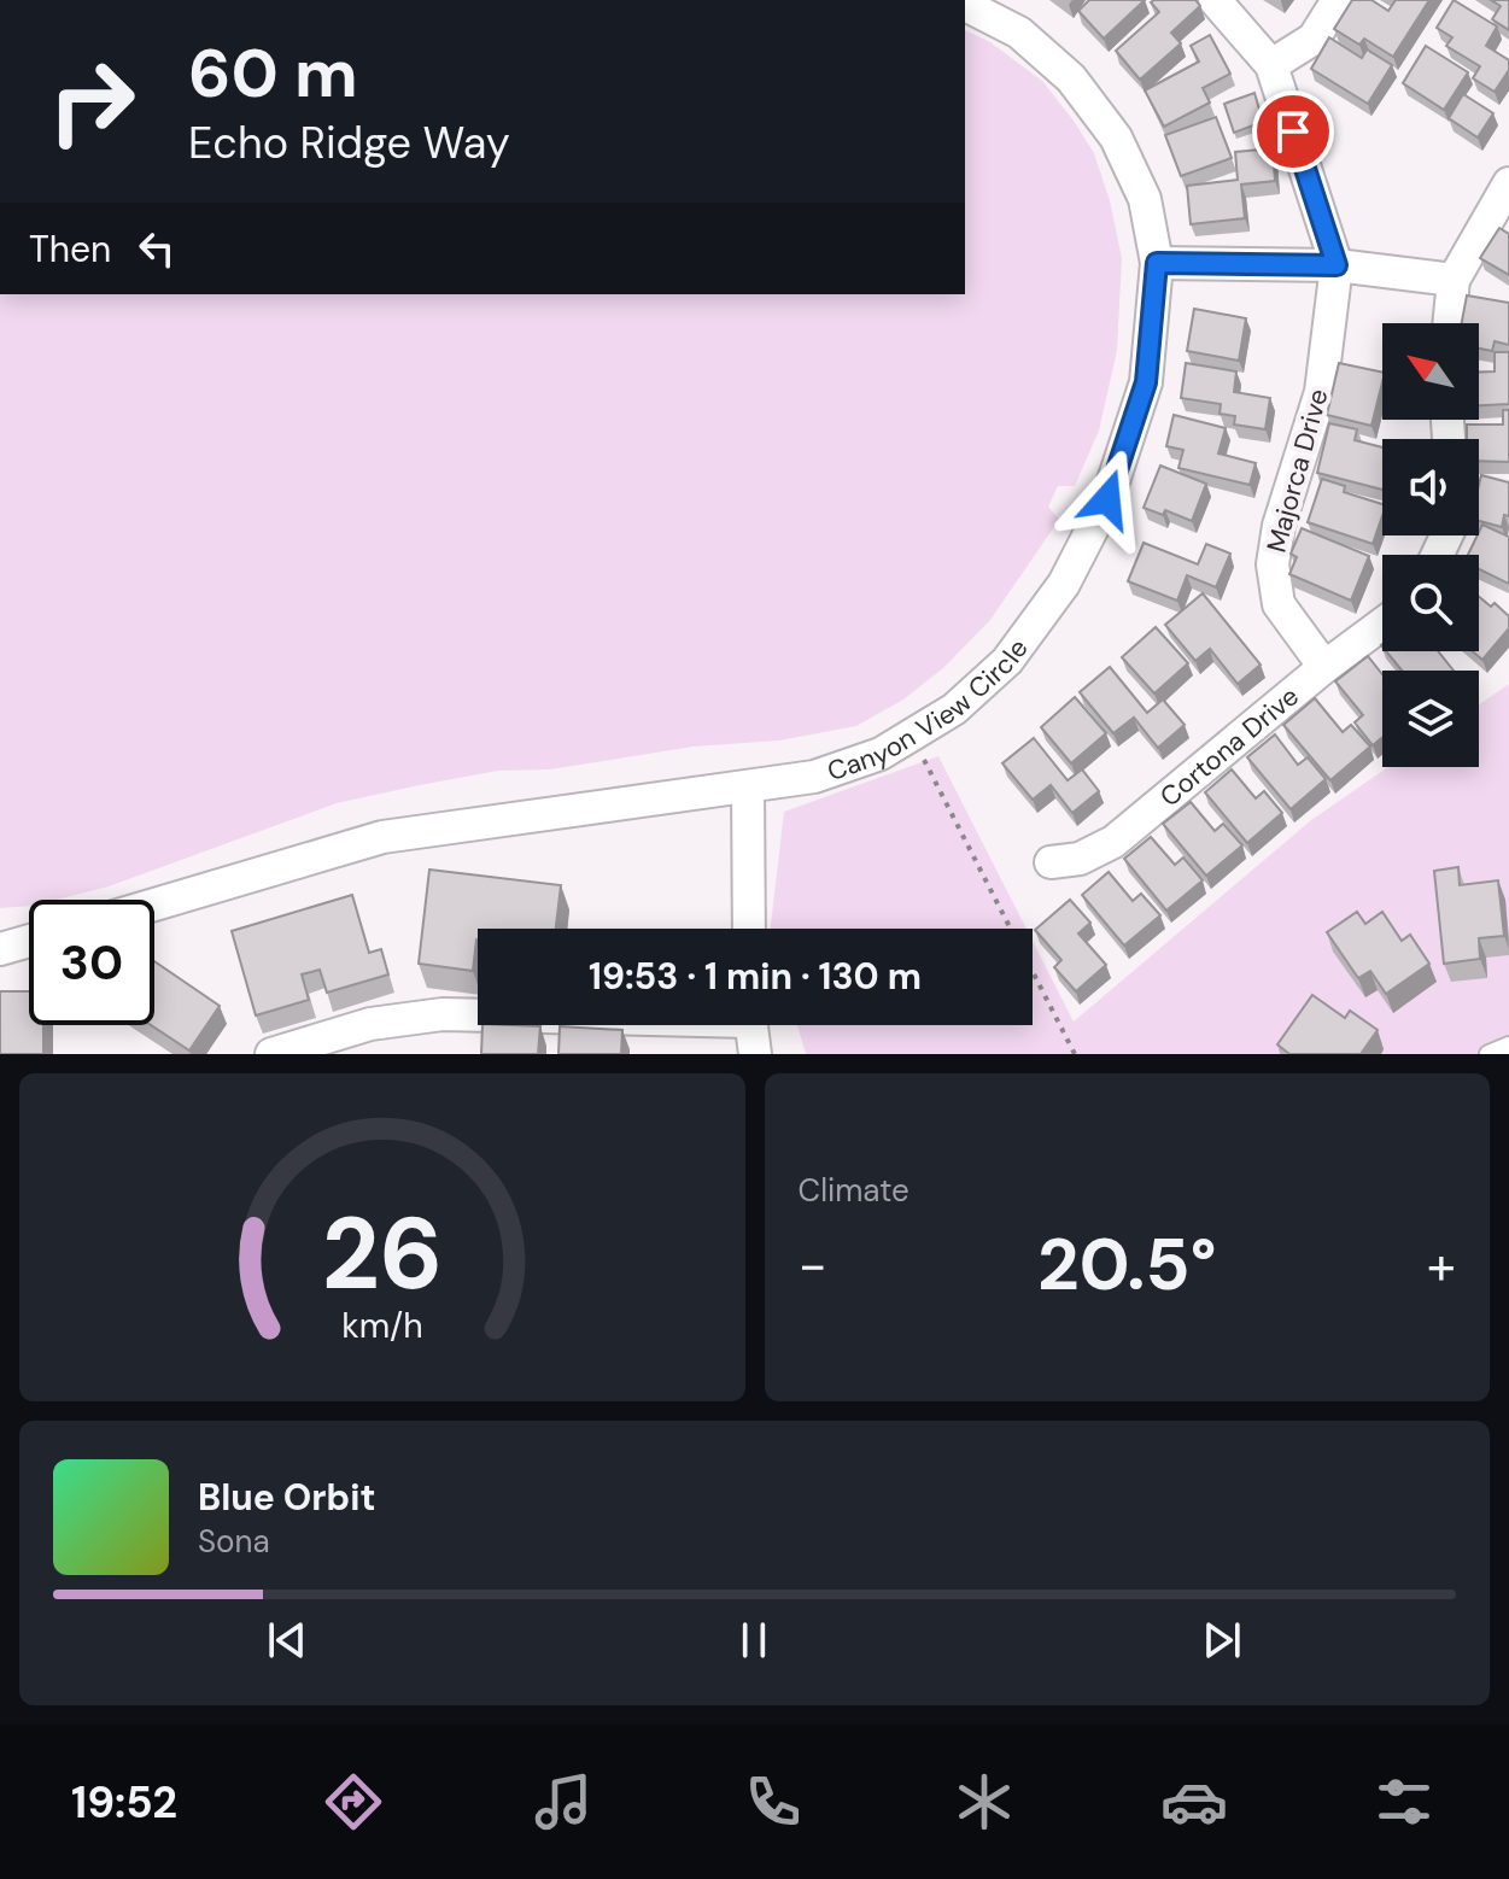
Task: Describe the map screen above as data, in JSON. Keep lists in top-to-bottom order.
{
  "streets": {
    "street": ["Majorca Drive", "Canyon View Circle", "Cortona Drive"]
  },
  "crossings": [
    ["Majorca Drive", "Cortona Drive"]
  ],
  "north": "top left",
  "page": {
    "turn": ["60 m", "Echo Ridge Way"],
    "then": "Then",
    "limit": "30",
    "trip": "19:53 · 1 min · 130 m",
    "tile": "Climate",
    "heat": ["−", "20.5°", "+"],
    "song": ["Blue Orbit", "Sona"],
    "tabs": "19:52",
    "gauge": ["26", "km/h"]
  }
}
